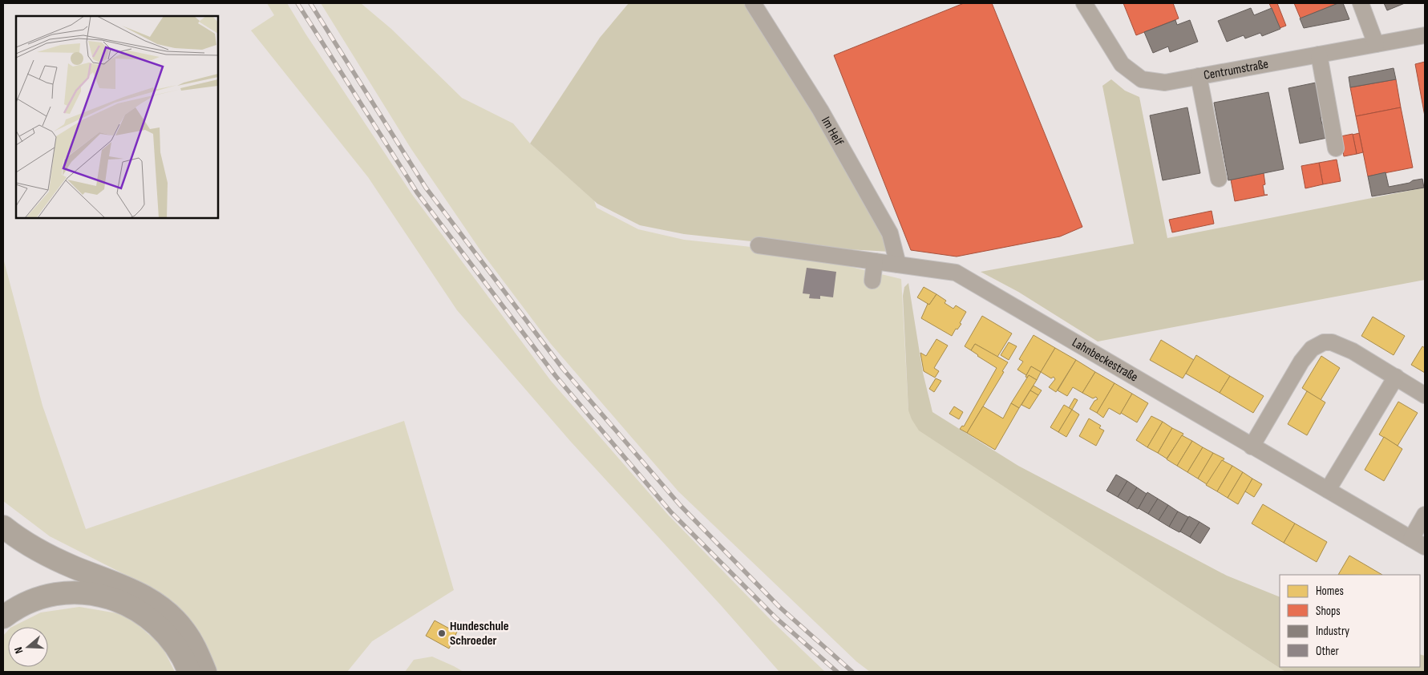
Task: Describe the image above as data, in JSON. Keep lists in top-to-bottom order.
{
  "streets": {
    "street": ["Centrumstraße", "Im Helf", "Lahnbeckestraße"]
  },
  "crossings": [
    ["Im Helf", "Lahnbeckestraße"]
  ],
  "places": ["Hundeschule Schroeder"],
  "legend": [
    "Homes",
    "Shops",
    "Industry",
    "Other"
  ],
  "north": "left"
}
